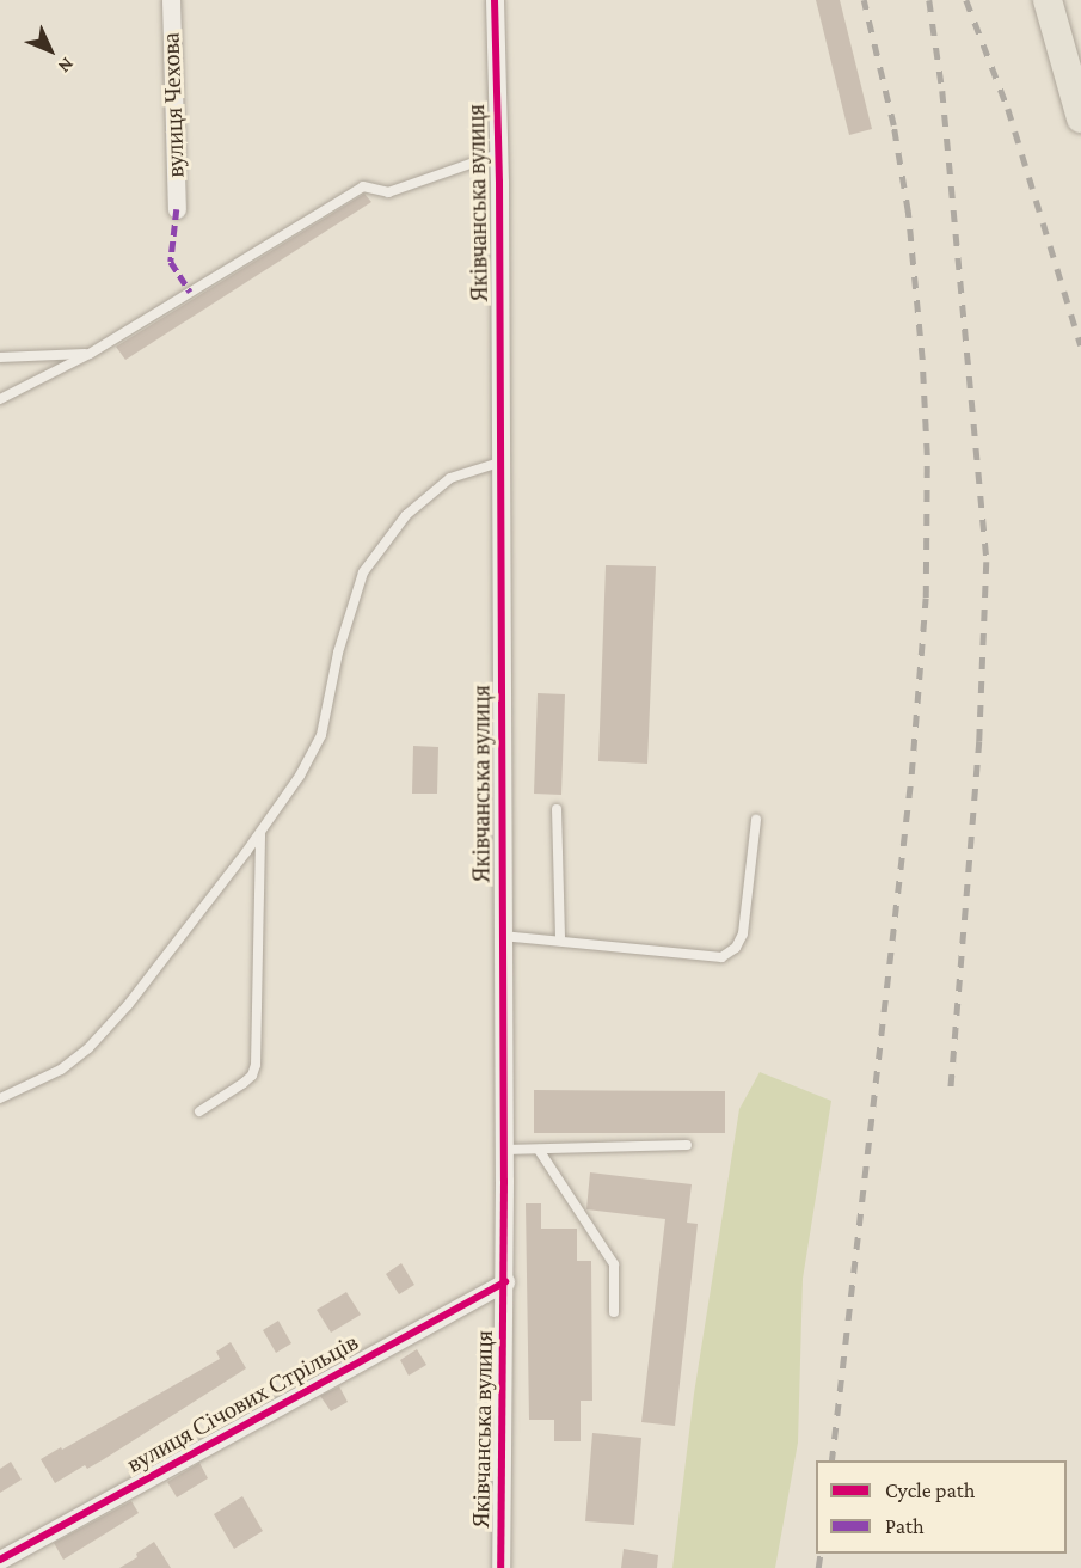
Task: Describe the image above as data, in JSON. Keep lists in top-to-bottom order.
{
  "streets": {
    "street": ["вулиця Чехова", "Яківчанська вулиця", "вулиця Січових Стрільців"]
  },
  "crossings": [
    ["Яківчанська вулиця", "вулиця Січових Стрільців"]
  ],
  "legend": ["Cycle path", "Path"],
  "north": "bottom right"
}
